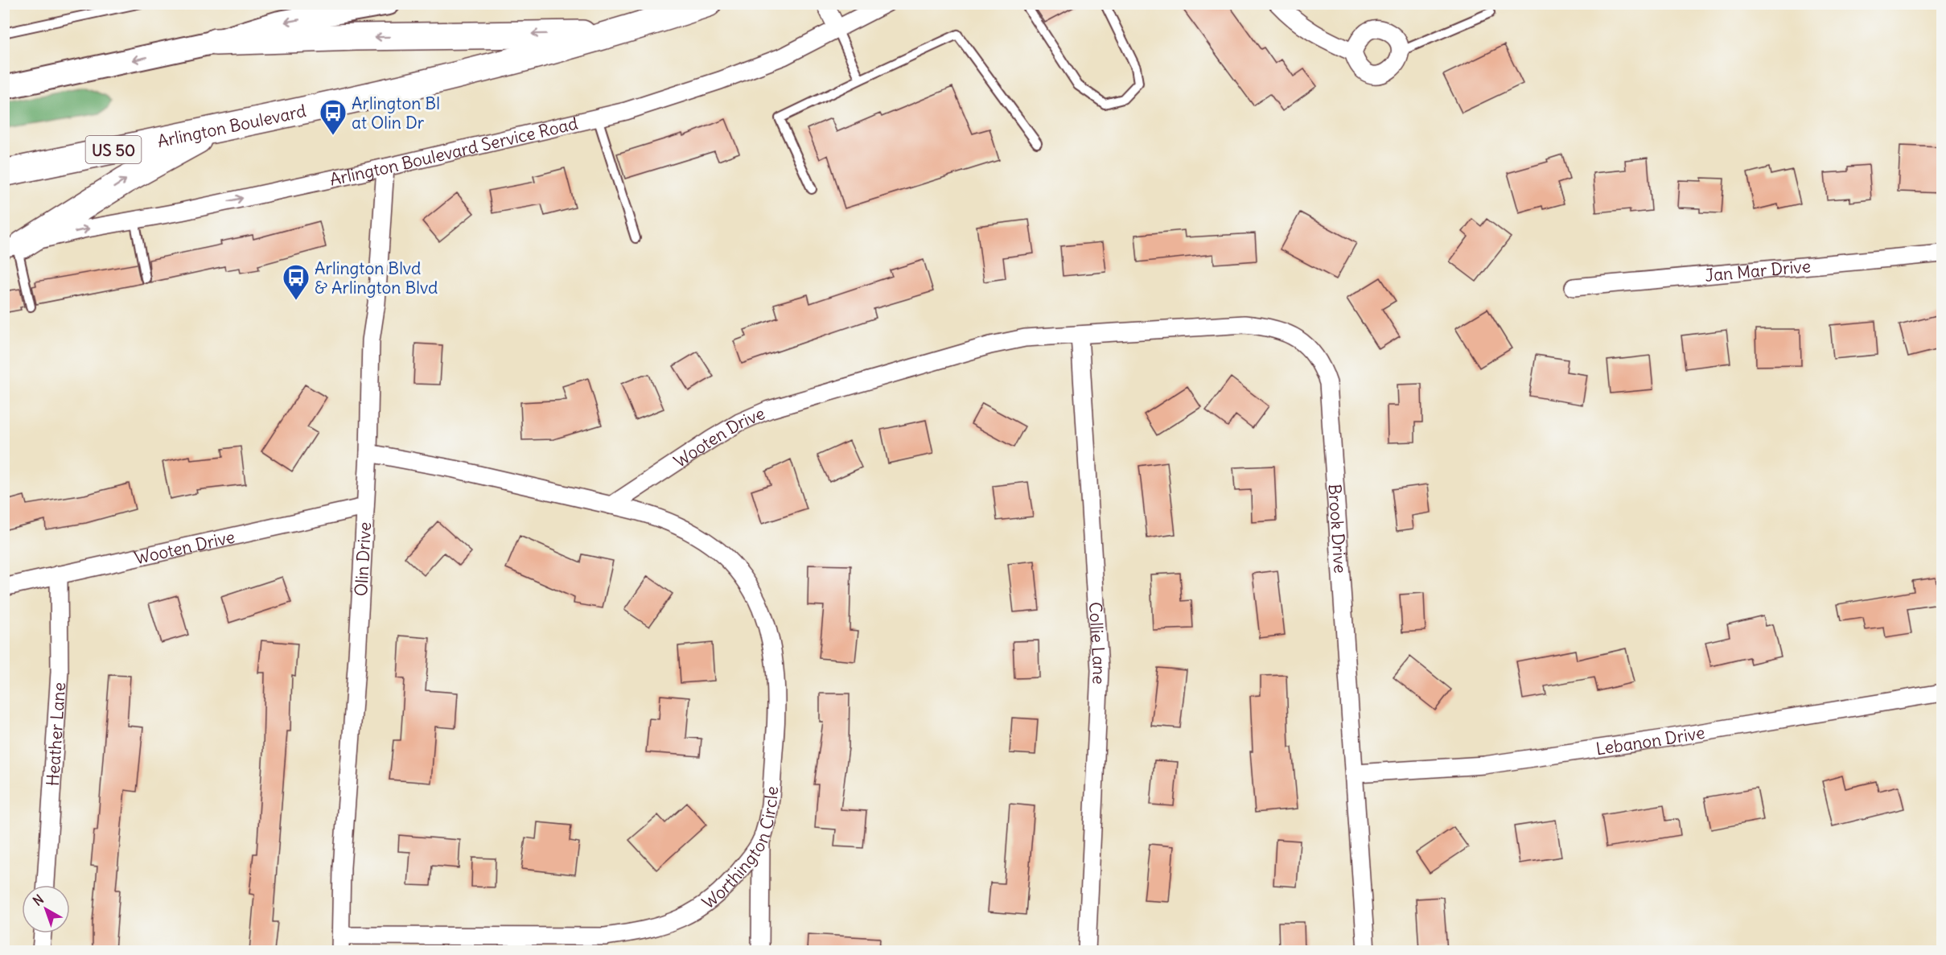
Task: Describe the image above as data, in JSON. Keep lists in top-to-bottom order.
{
  "streets": {
    "highway": ["Arlington Boulevard", "US 50"],
    "street": [
      "Arlington Boulevard Service Road",
      "Jan Mar Drive",
      "Wooten Drive",
      "Brook Drive",
      "Olin Drive",
      "Collie Lane",
      "Heather Lane",
      "Lebanon Drive",
      "Worthington Circle"
    ]
  },
  "crossings": [
    ["Arlington Boulevard Service Road", "Olin Drive"],
    ["Wooten Drive", "Brook Drive"],
    ["Wooten Drive", "Olin Drive"],
    ["Wooten Drive", "Collie Lane"],
    ["Wooten Drive", "Heather Lane"],
    ["Wooten Drive", "Worthington Circle"],
    ["Brook Drive", "Collie Lane"],
    ["Brook Drive", "Lebanon Drive"],
    ["Olin Drive", "Worthington Circle"]
  ],
  "one_way": ["Arlington Boulevard Service Road"],
  "places": {
    "bus stop": ["Arlington Bl at Olin Dr", "Arlington Blvd & Arlington Blvd"]
  },
  "north": "top left"
}
